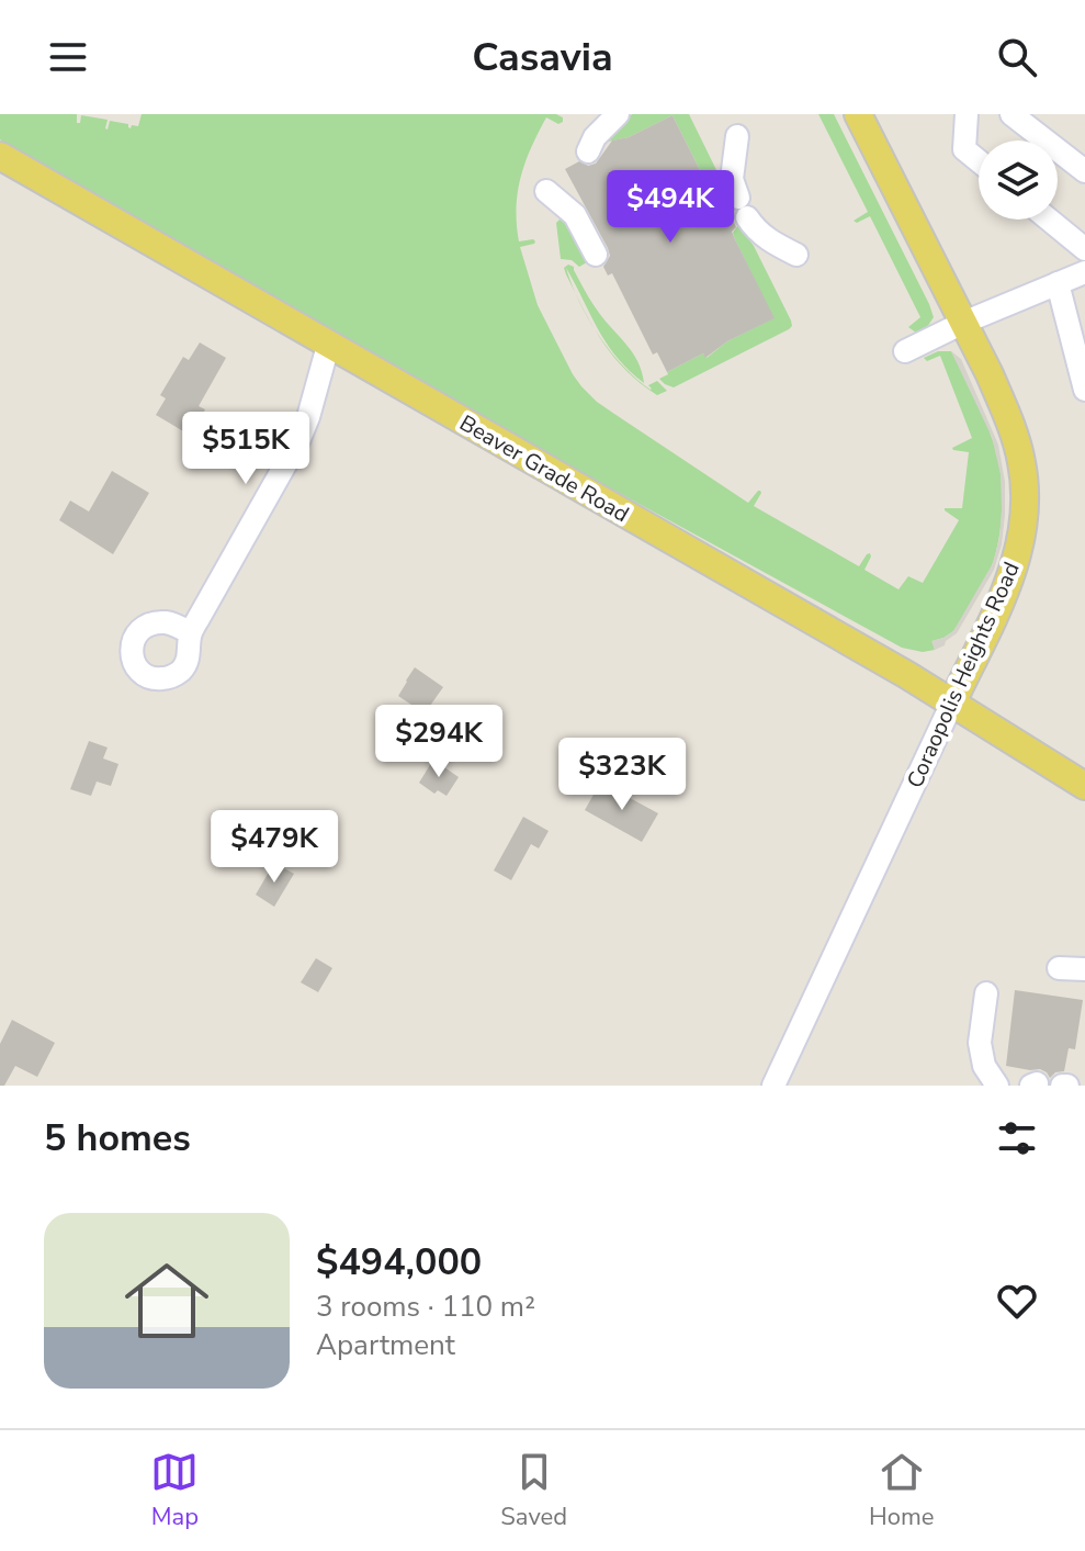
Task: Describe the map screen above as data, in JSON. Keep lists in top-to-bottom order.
{
  "streets": {
    "main road": ["Beaver Grade Road", "Coraopolis Heights Road"]
  },
  "crossings": [
    ["Beaver Grade Road", "Coraopolis Heights Road"]
  ],
  "page": {
    "header": "Casavia",
    "price": [
      "$494K",
      "$515K",
      "$294K",
      "$323K",
      "$479K"
    ],
    "heading": "5 homes",
    "list": [
      {
        "name": "$494,000",
        "note": "3 rooms · 110 m² · Apartment"
      }
    ],
    "tabs": ["Map", "Saved", "Home"]
  }
}
